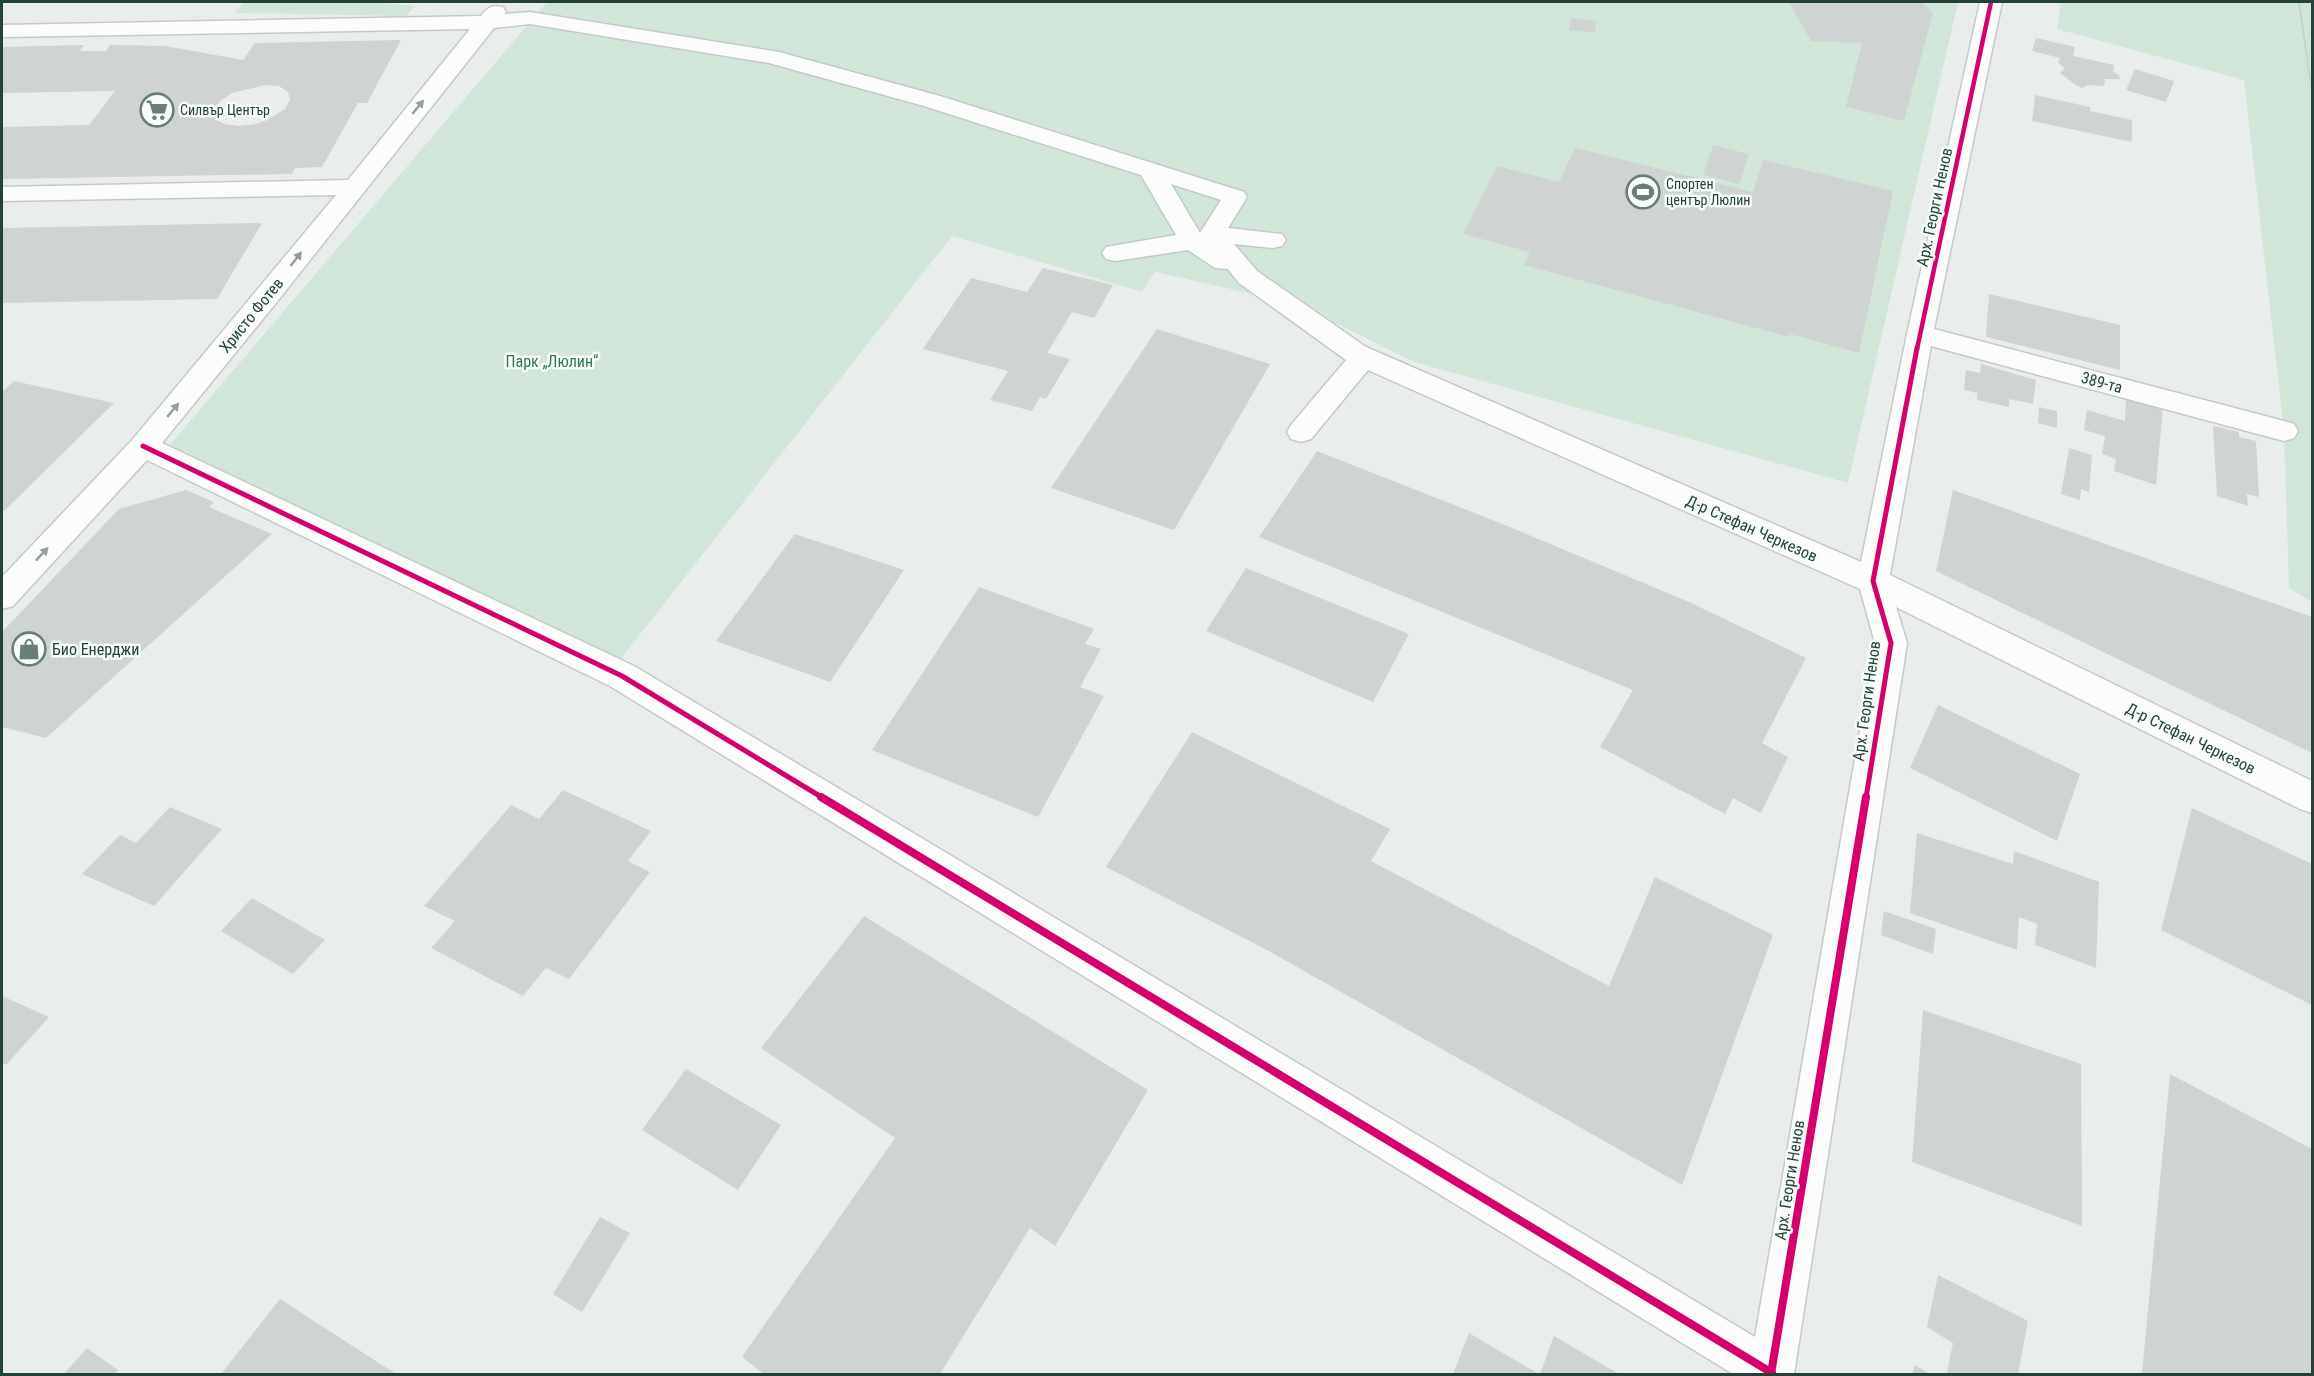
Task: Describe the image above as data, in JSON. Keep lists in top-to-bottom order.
{
  "streets": {
    "street": [
      "Арх. Георги Ненов",
      "Христо Фотев",
      "389-та",
      "Д-р Стефан Черкезов"
    ]
  },
  "crossings": [
    ["Арх. Георги Ненов", "389-та"],
    ["Арх. Георги Ненов", "Д-р Стефан Черкезов"]
  ],
  "one_way": ["Христо Фотев"],
  "parks": ["Парк „Люлин“"],
  "places": {
    "supermarket": ["Силвър Център"],
    "sports": ["Спортен център Люлин"],
    "shop": ["Био Енерджи"]
  }
}
